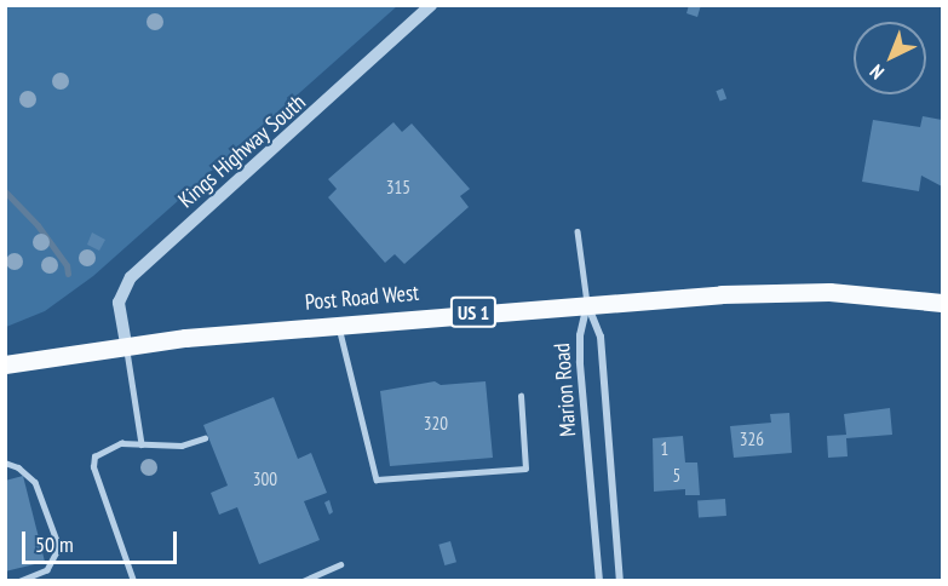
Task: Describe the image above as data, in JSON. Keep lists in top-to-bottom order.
{
  "streets": {
    "main road": ["Post Road West", "US 1"],
    "street": ["Kings Highway South", "Marion Road"]
  },
  "crossings": [
    ["Kings Highway South", "Post Road West"],
    ["Post Road West", "Marion Road"]
  ],
  "house_numbers": [
    "315",
    "320",
    "326",
    "1",
    "5",
    "300"
  ],
  "scale_bar": "50 m",
  "north": "bottom left"
}
